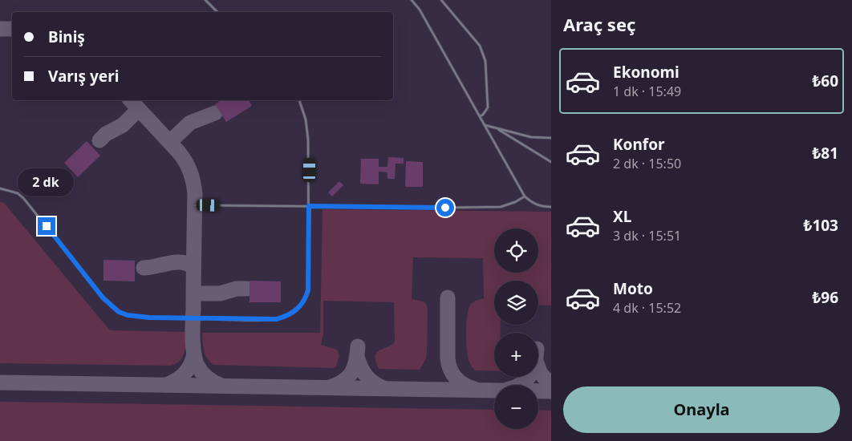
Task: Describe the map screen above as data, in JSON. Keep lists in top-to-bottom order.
{
  "page": {
    "heading": "Araç seç",
    "banner": ["Biniş", "Varış yeri"],
    "list": [
      {
        "name": "Ekonomi",
        "note": "1 dk · 15:49",
        "value": "₺60"
      },
      {
        "name": "Konfor",
        "note": "2 dk · 15:50",
        "value": "₺81"
      },
      {
        "name": "XL",
        "note": "3 dk · 15:51",
        "value": "₺103"
      },
      {
        "name": "Moto",
        "note": "4 dk · 15:52",
        "value": "₺96"
      }
    ],
    "bubble": "2 dk",
    "map_buttons": ["+", "−"],
    "buttons": "Onayla"
  }
}
